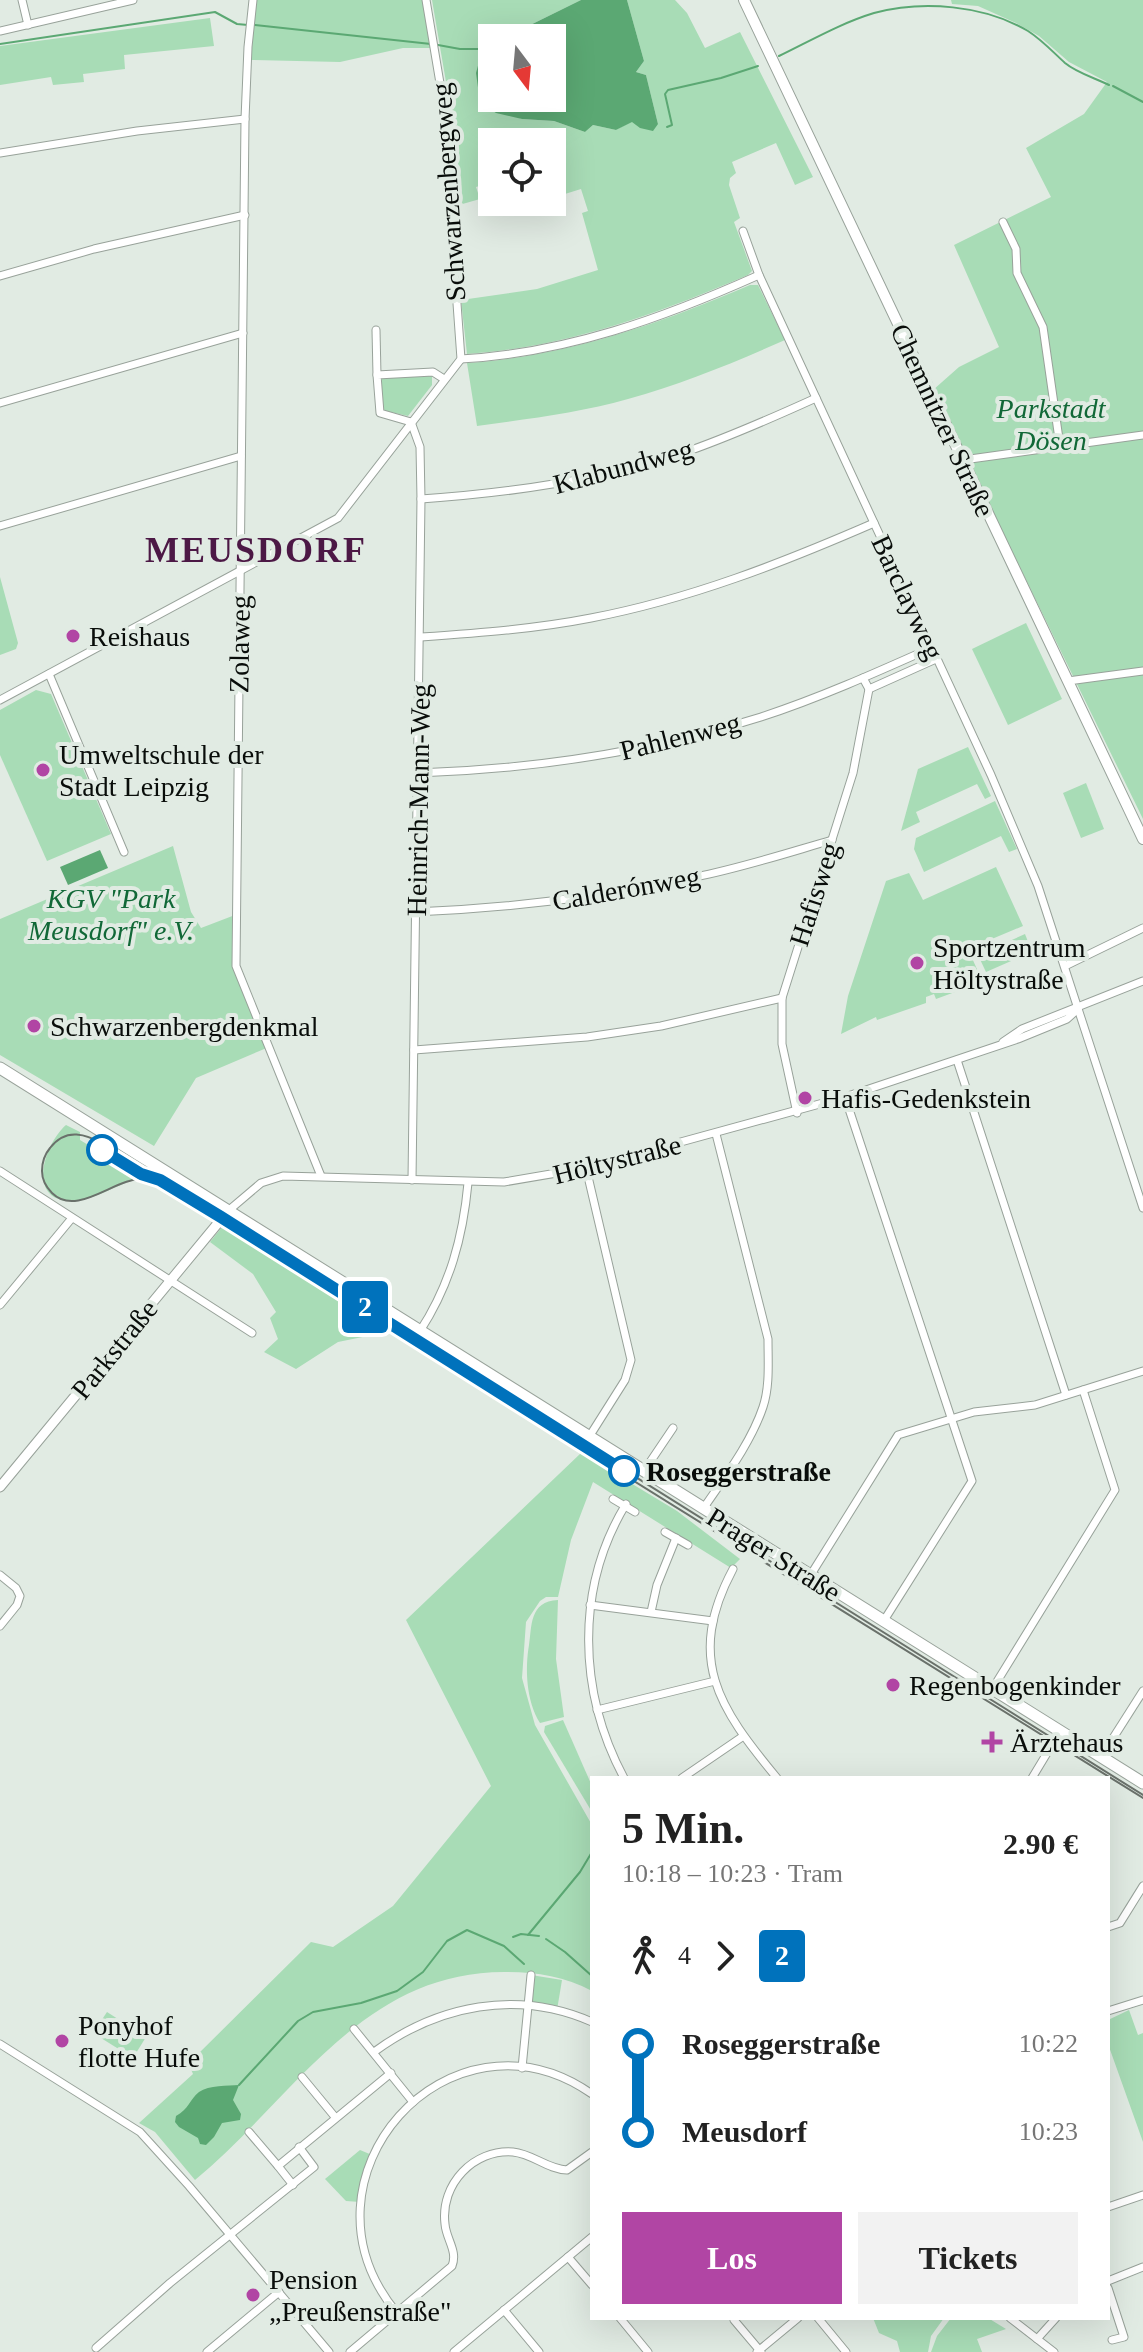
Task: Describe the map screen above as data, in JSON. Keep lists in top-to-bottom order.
{
  "streets": {
    "main road": ["Chemnitzer Straße", "Prager Straße"],
    "street": [
      "Schwarzenbergweg",
      "Klabundweg",
      "Barclayweg",
      "Zolaweg",
      "Pahlenweg",
      "Heinrich-Mann-Weg",
      "Calderónweg",
      "Hafisweg",
      "Höltystraße",
      "Parkstraße"
    ]
  },
  "crossings": [
    ["Klabundweg", "Barclayweg"],
    ["Klabundweg", "Heinrich-Mann-Weg"],
    ["Barclayweg", "Pahlenweg"],
    ["Barclayweg", "Höltystraße"],
    ["Zolaweg", "Höltystraße"],
    ["Pahlenweg", "Heinrich-Mann-Weg"],
    ["Heinrich-Mann-Weg", "Calderónweg"],
    ["Heinrich-Mann-Weg", "Höltystraße"],
    ["Calderónweg", "Hafisweg"],
    ["Hafisweg", "Höltystraße"],
    ["Höltystraße", "Parkstraße"],
    ["Höltystraße", "Prager Straße"],
    ["Parkstraße", "Prager Straße"]
  ],
  "districts": ["MEUSDORF"],
  "parks": ["Parkstadt Dösen", "KGV \"Park Meusdorf\" e.V."],
  "places": {
    "other": [
      "Reishaus",
      "Umweltschule der Stadt Leipzig",
      "Sportzentrum Höltystraße",
      "Schwarzenbergdenkmal",
      "Hafis-Gedenkstein",
      "Roseggerstraße",
      "Regenbogenkinder",
      "Ponyhof flotte Hufe",
      "Pension „Preußenstraße\""
    ],
    "health": ["Ärztehaus"]
  },
  "lines": ["tram line 2"],
  "north": "bottom",
  "page": {
    "on_map": "2",
    "heading": ["5 Min.", "10:18 – 10:23 · Tram", "2.90 €"],
    "legs": ["4", "2"],
    "list": [
      {
        "name": "Roseggerstraße",
        "value": "10:22"
      },
      {
        "name": "Meusdorf",
        "value": "10:23"
      }
    ],
    "buttons": ["Los", "Tickets"]
  }
}
